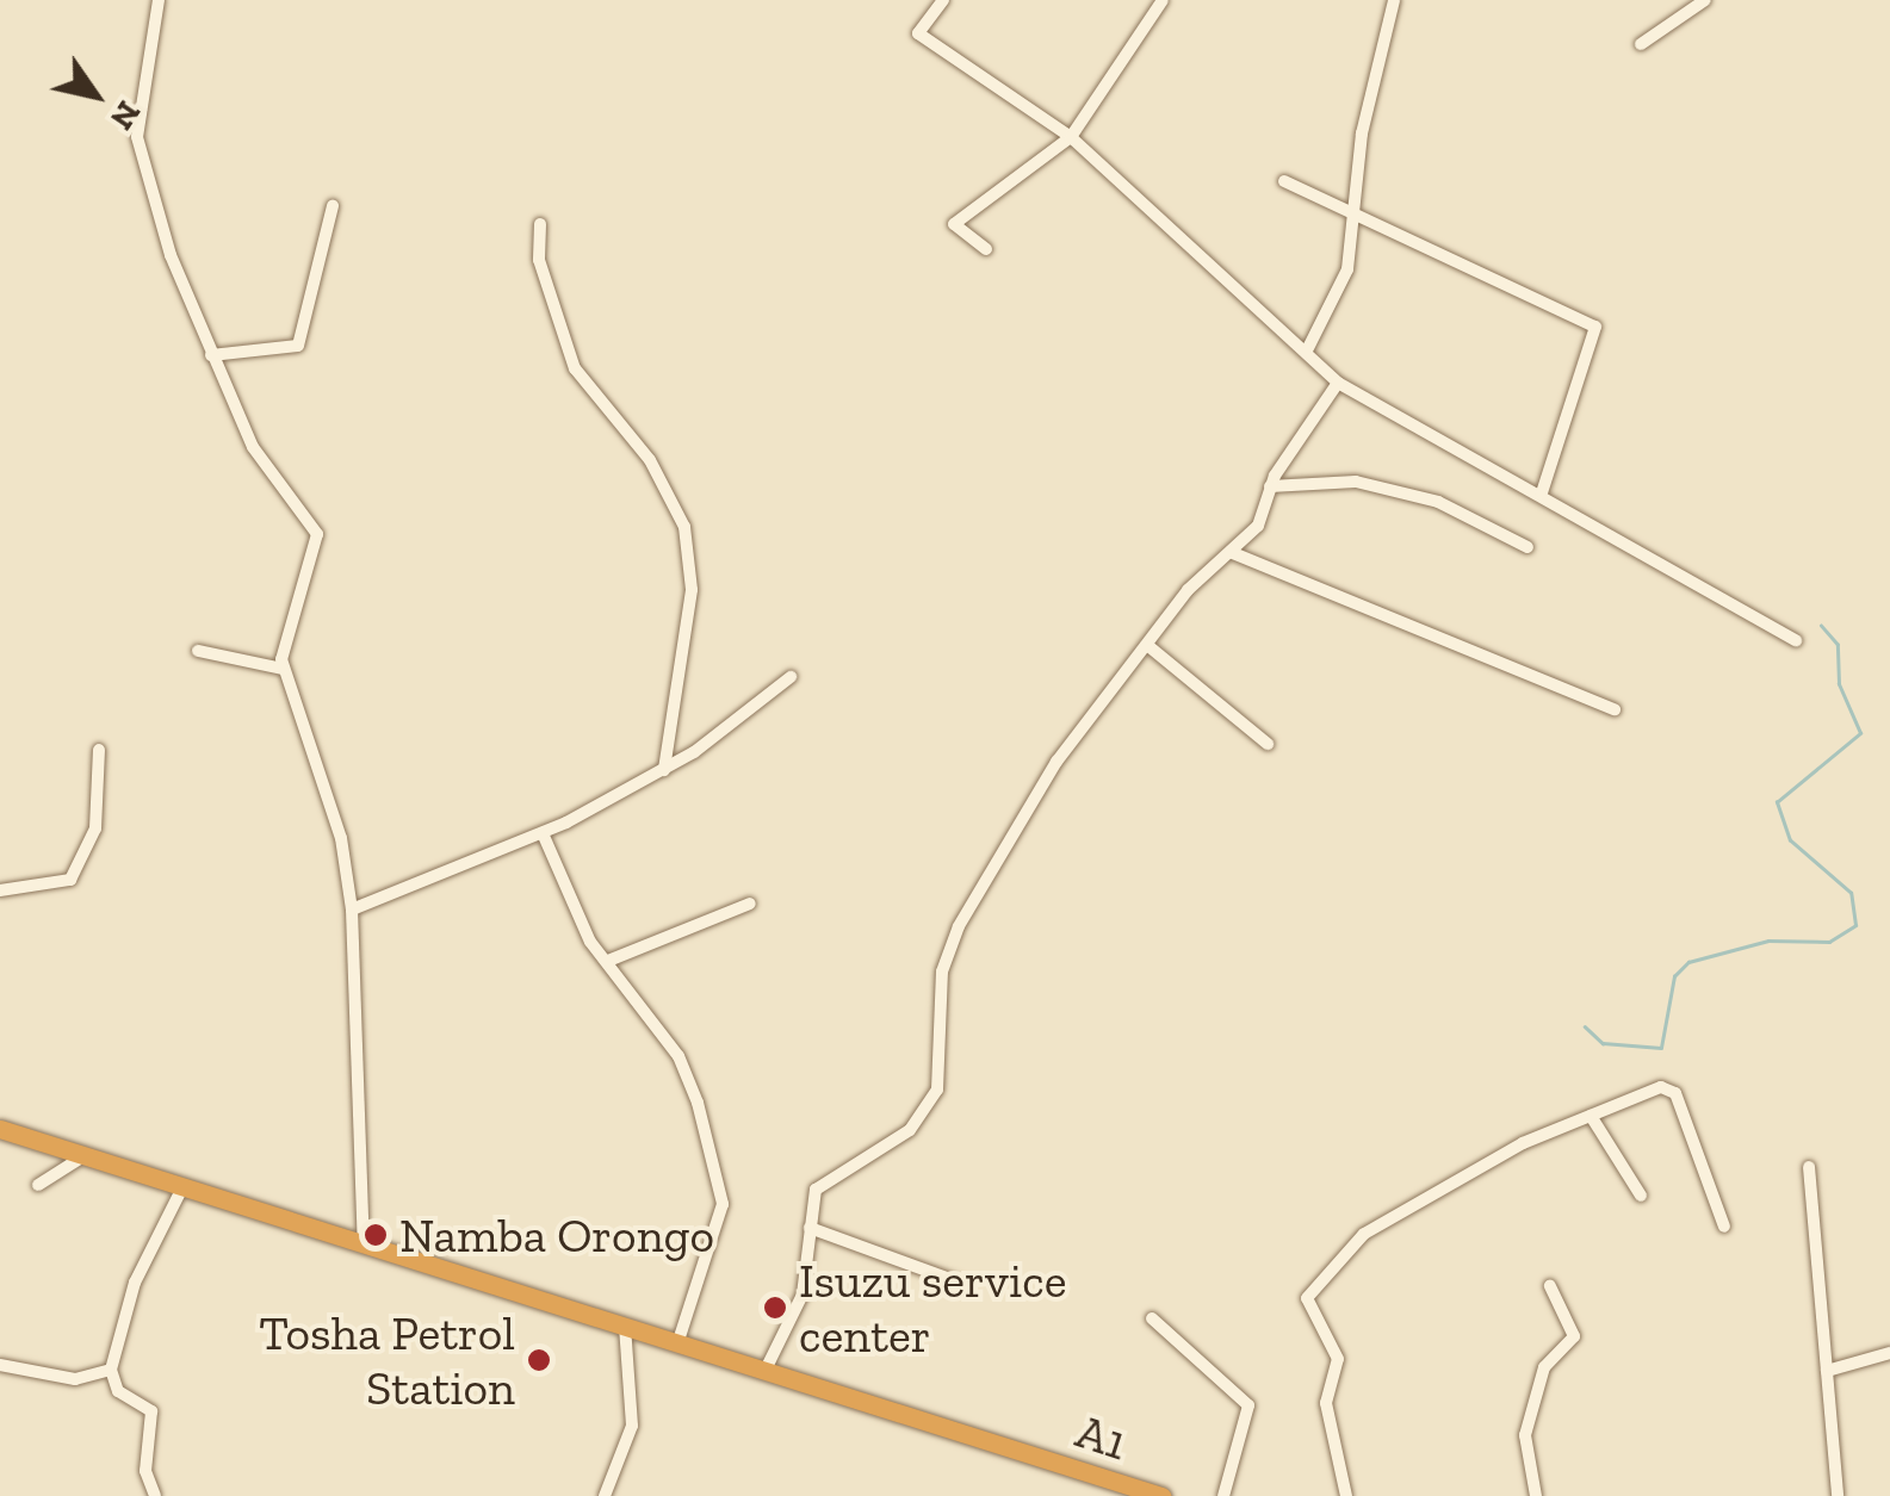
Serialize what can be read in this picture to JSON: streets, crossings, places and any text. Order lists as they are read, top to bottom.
{
  "streets": {
    "highway": ["A1"]
  },
  "places": ["Namba Orongo", "Isuzu service center", "Tosha Petrol Station"],
  "north": "bottom right"
}
